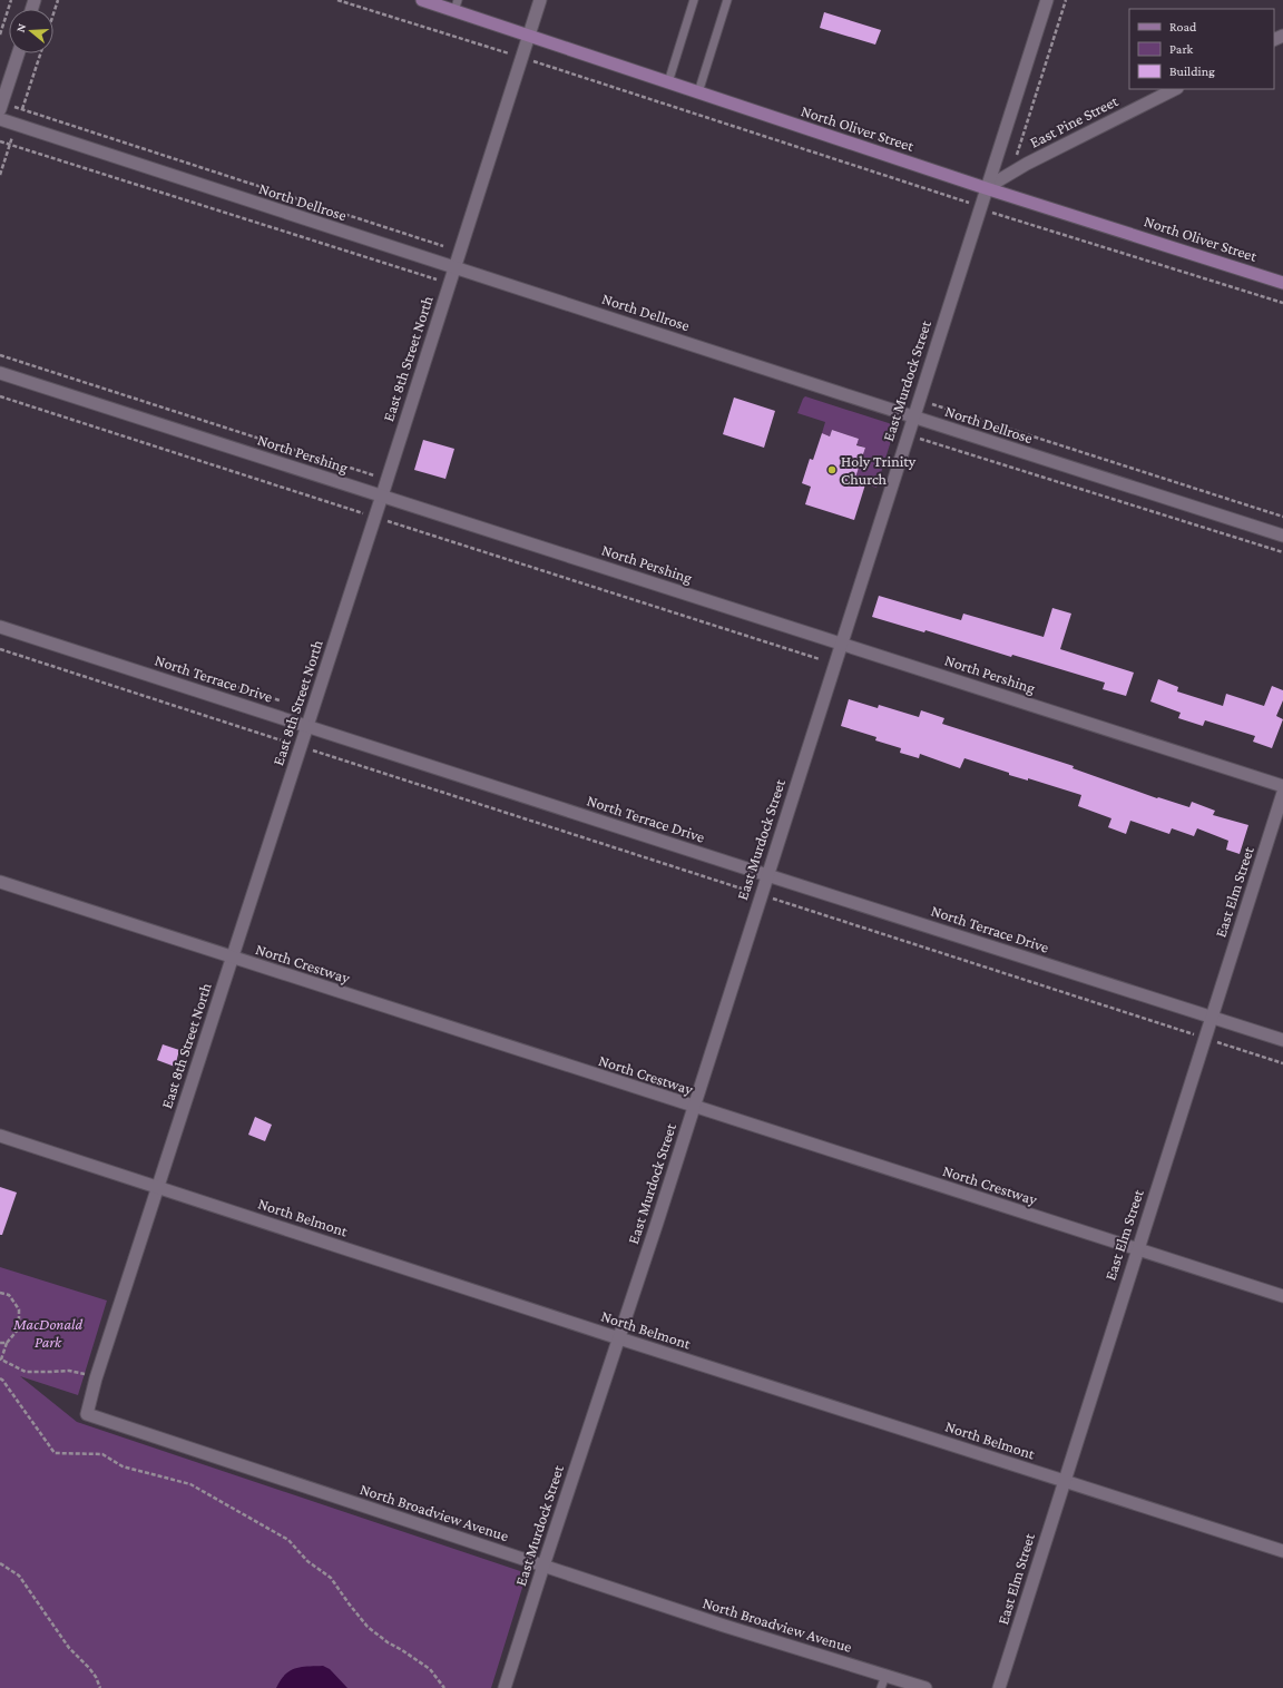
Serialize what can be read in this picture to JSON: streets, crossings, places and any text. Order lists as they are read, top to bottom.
{
  "streets": {
    "main road": ["North Oliver Street"],
    "street": [
      "East Pine Street",
      "North Dellrose",
      "East 8th Street North",
      "East Murdock Street",
      "North Pershing",
      "North Terrace Drive",
      "East Elm Street",
      "North Crestway",
      "North Belmont",
      "North Broadview Avenue"
    ]
  },
  "crossings": [
    ["East Pine Street", "North Oliver Street"],
    ["East Pine Street", "East Murdock Street"],
    ["North Oliver Street", "East 8th Street North"],
    ["North Oliver Street", "East Murdock Street"],
    ["North Dellrose", "East 8th Street North"],
    ["North Dellrose", "East Murdock Street"],
    ["East 8th Street North", "North Pershing"],
    ["East 8th Street North", "North Terrace Drive"],
    ["East 8th Street North", "North Crestway"],
    ["East 8th Street North", "North Belmont"],
    ["East 8th Street North", "North Broadview Avenue"],
    ["East Murdock Street", "North Pershing"],
    ["East Murdock Street", "North Terrace Drive"],
    ["East Murdock Street", "North Crestway"],
    ["East Murdock Street", "North Belmont"],
    ["East Murdock Street", "North Broadview Avenue"],
    ["North Terrace Drive", "East Elm Street"],
    ["East Elm Street", "North Crestway"],
    ["East Elm Street", "North Belmont"]
  ],
  "parks": ["MacDonald Park"],
  "places": ["Holy Trinity Church"],
  "legend": ["Road", "Park", "Building"],
  "north": "left"
}
